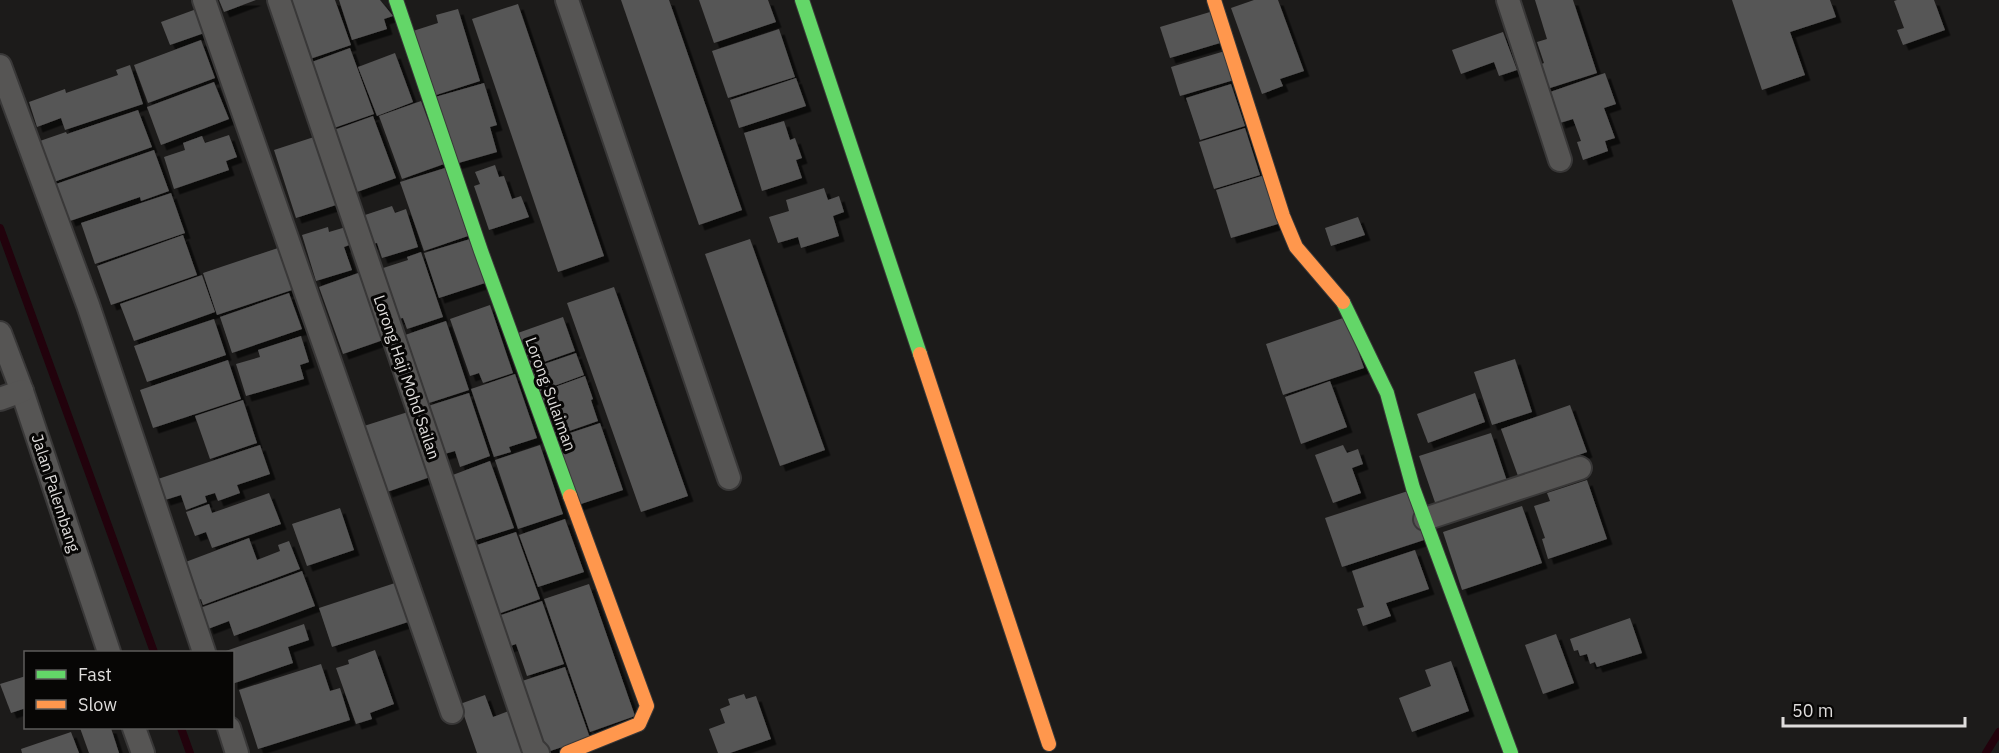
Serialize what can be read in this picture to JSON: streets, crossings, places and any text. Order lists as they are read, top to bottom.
{
  "streets": {
    "street": ["Lorong Haji Mohd Sailan", "Lorong Sulaiman", "Jalan Palembang"]
  },
  "legend": ["Fast", "Slow"],
  "scale_bar": "50 m"
}
